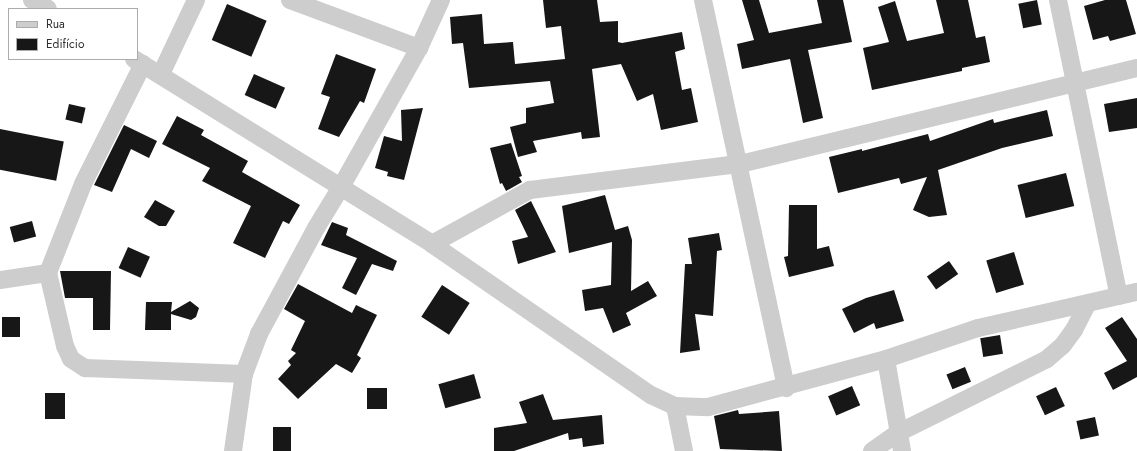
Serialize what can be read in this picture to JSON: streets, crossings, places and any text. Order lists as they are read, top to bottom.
{
  "legend": ["Rua", "Edifício"]
}
